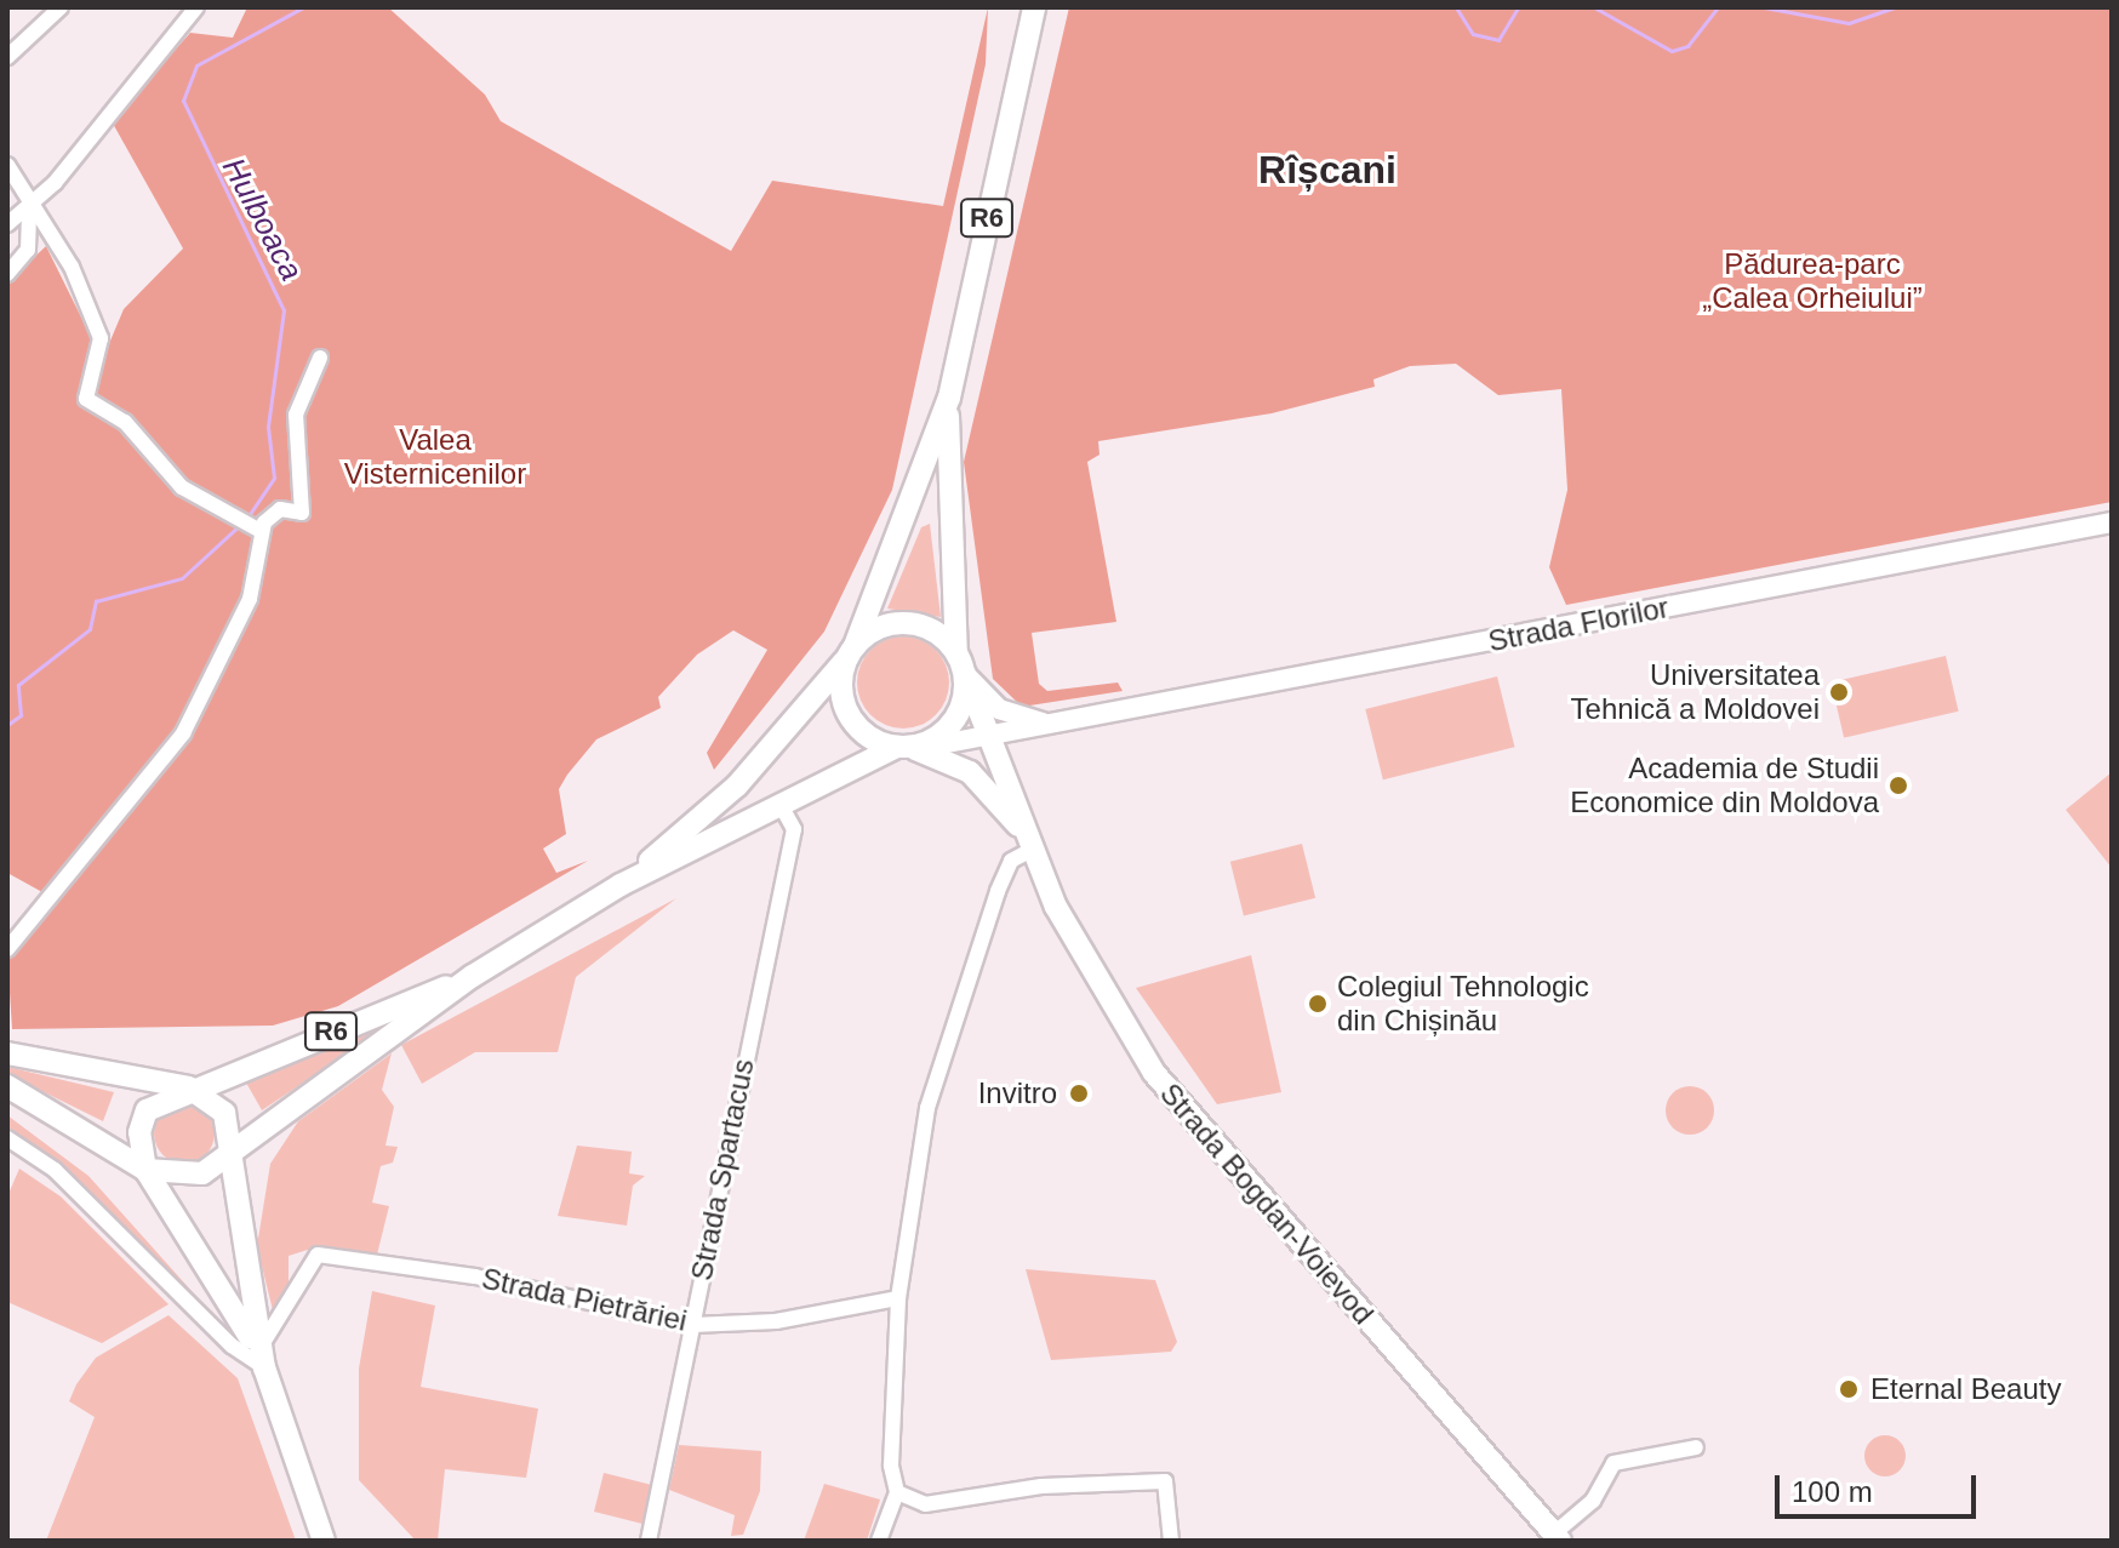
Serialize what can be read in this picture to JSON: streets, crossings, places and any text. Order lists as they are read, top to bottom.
{
  "streets": {
    "main road": ["R6", "Strada Florilor", "Strada Bogdan-Voievod"],
    "street": ["Strada Spartacus", "Strada Pietrăriei"]
  },
  "crossings": [
    ["R6", "Strada Florilor"],
    ["R6", "Strada Spartacus"],
    ["R6", "Strada Bogdan-Voievod"],
    ["Strada Florilor", "Strada Bogdan-Voievod"],
    ["Strada Spartacus", "Strada Pietrăriei"]
  ],
  "districts": ["Rîșcani"],
  "water": ["Hulboaca"],
  "parks": ["Pădurea-parc „Calea Orheiului”", "Valea Visternicenilor"],
  "places": [
    "Universitatea Tehnică a Moldovei",
    "Academia de Studii Economice din Moldova",
    "Colegiul Tehnologic din Chișinău",
    "Invitro",
    "Eternal Beauty"
  ],
  "scale_bar": "100 m"
}
